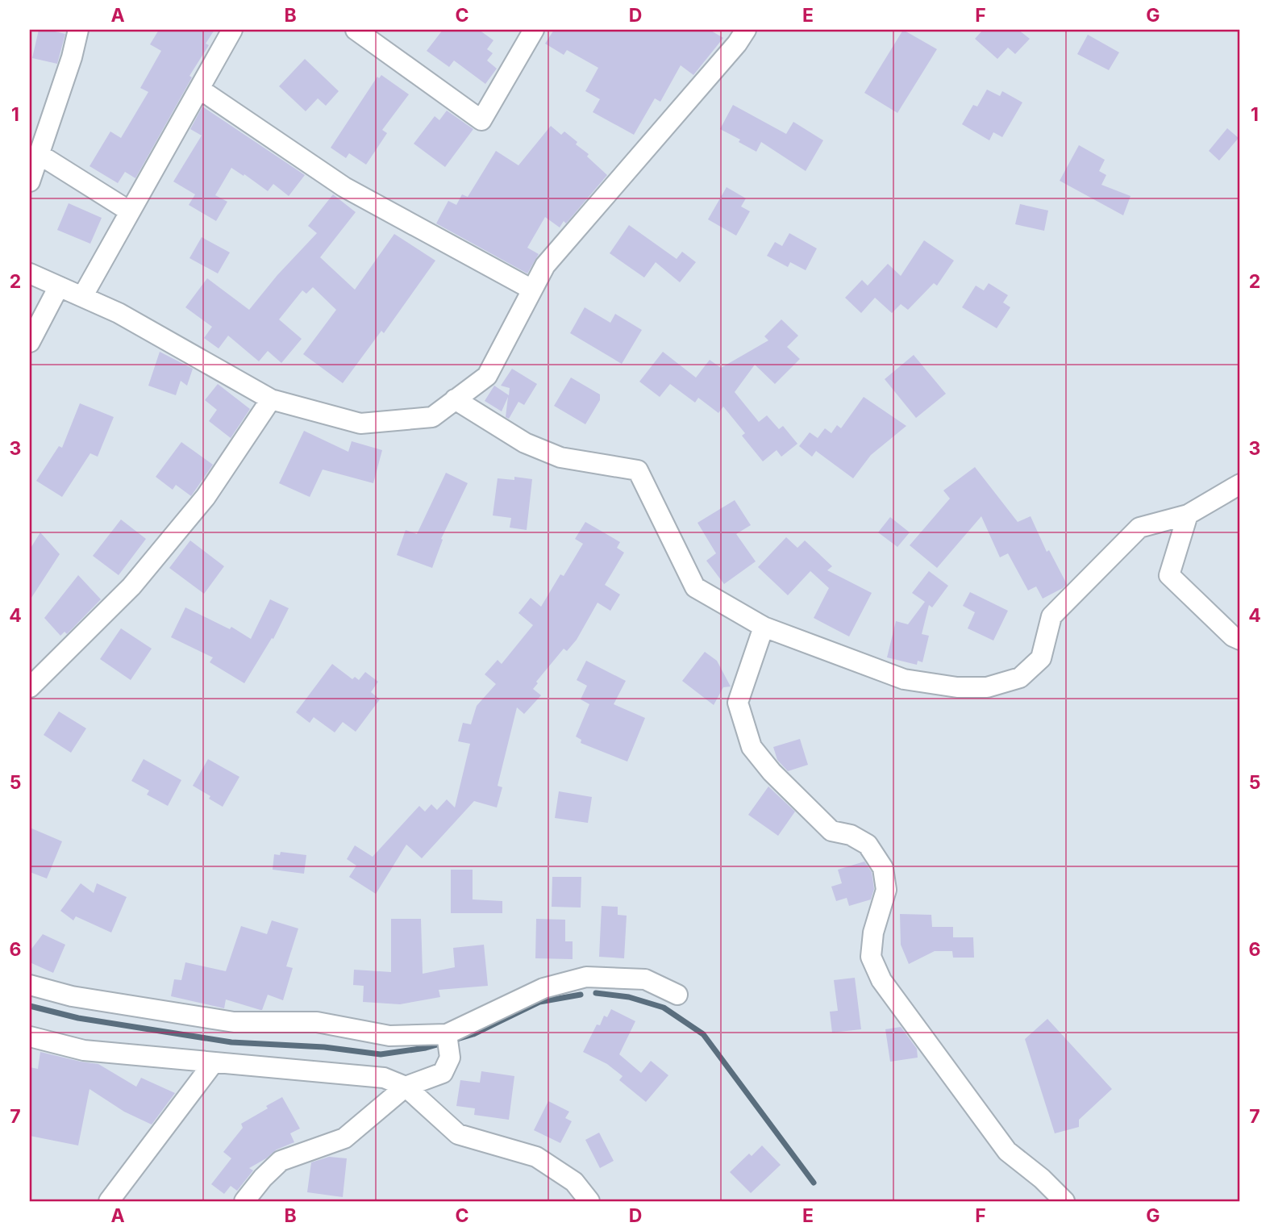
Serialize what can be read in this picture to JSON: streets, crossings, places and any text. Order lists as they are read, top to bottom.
{
  "grid": {
    "columns": [
      "A",
      "B",
      "C",
      "D",
      "E",
      "F",
      "G"
    ],
    "rows": [
      "1",
      "2",
      "3",
      "4",
      "5",
      "6",
      "7"
    ]
  }
}
